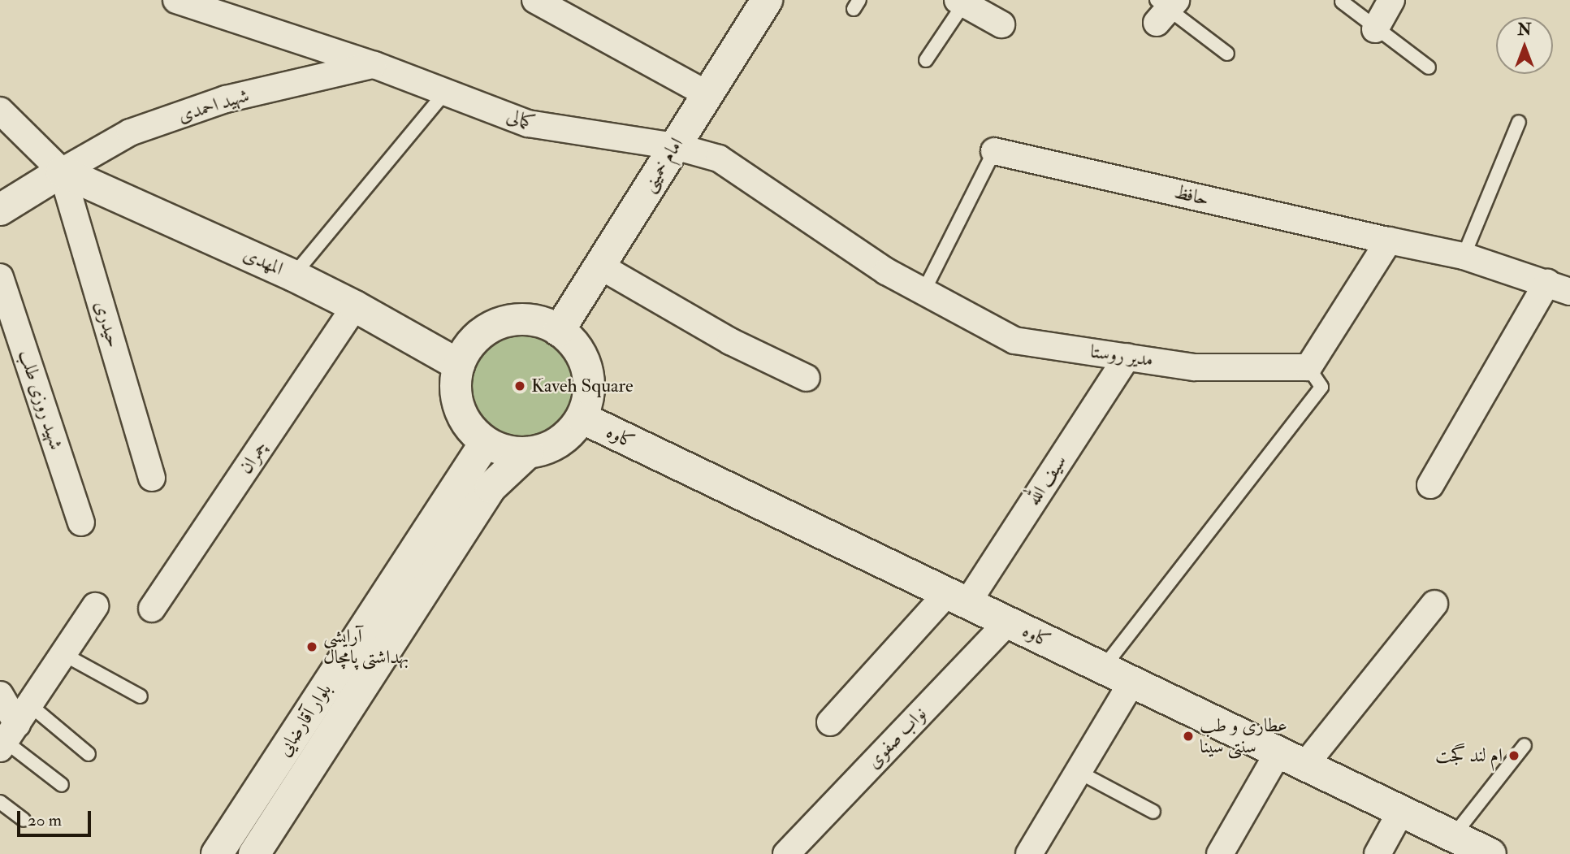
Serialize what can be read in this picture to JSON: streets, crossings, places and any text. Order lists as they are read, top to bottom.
{
  "streets": {
    "street": [
      "شهید احمدی",
      "کمالی",
      "امام خمینی",
      "حافظ",
      "المهدی",
      "حیدری",
      "مدیر روستا",
      "شهید روزی طلب",
      "کاوه",
      "چمران",
      "سیف الله",
      "بلوار آقارضایی",
      "نواب صفوی"
    ]
  },
  "crossings": [
    ["شهید احمدی", "کمالی"],
    ["شهید احمدی", "المهدی"],
    ["شهید احمدی", "حیدری"],
    ["کمالی", "امام خمینی"],
    ["کمالی", "مدیر روستا"],
    ["امام خمینی", "المهدی"],
    ["امام خمینی", "مدیر روستا"],
    ["امام خمینی", "کاوه"],
    ["امام خمینی", "بلوار آقارضایی"],
    ["المهدی", "حیدری"],
    ["المهدی", "کاوه"],
    ["المهدی", "چمران"],
    ["المهدی", "بلوار آقارضایی"],
    ["مدیر روستا", "سیف الله"],
    ["کاوه", "سیف الله"],
    ["کاوه", "بلوار آقارضایی"],
    ["کاوه", "نواب صفوی"]
  ],
  "places": [
    "Kaveh Square",
    "آرایشی بهداشتی پامچال",
    "عطاری و طب سنتی سینا",
    "ام لند گجت"
  ],
  "scale_bar": "20 m",
  "north": "top"
}
